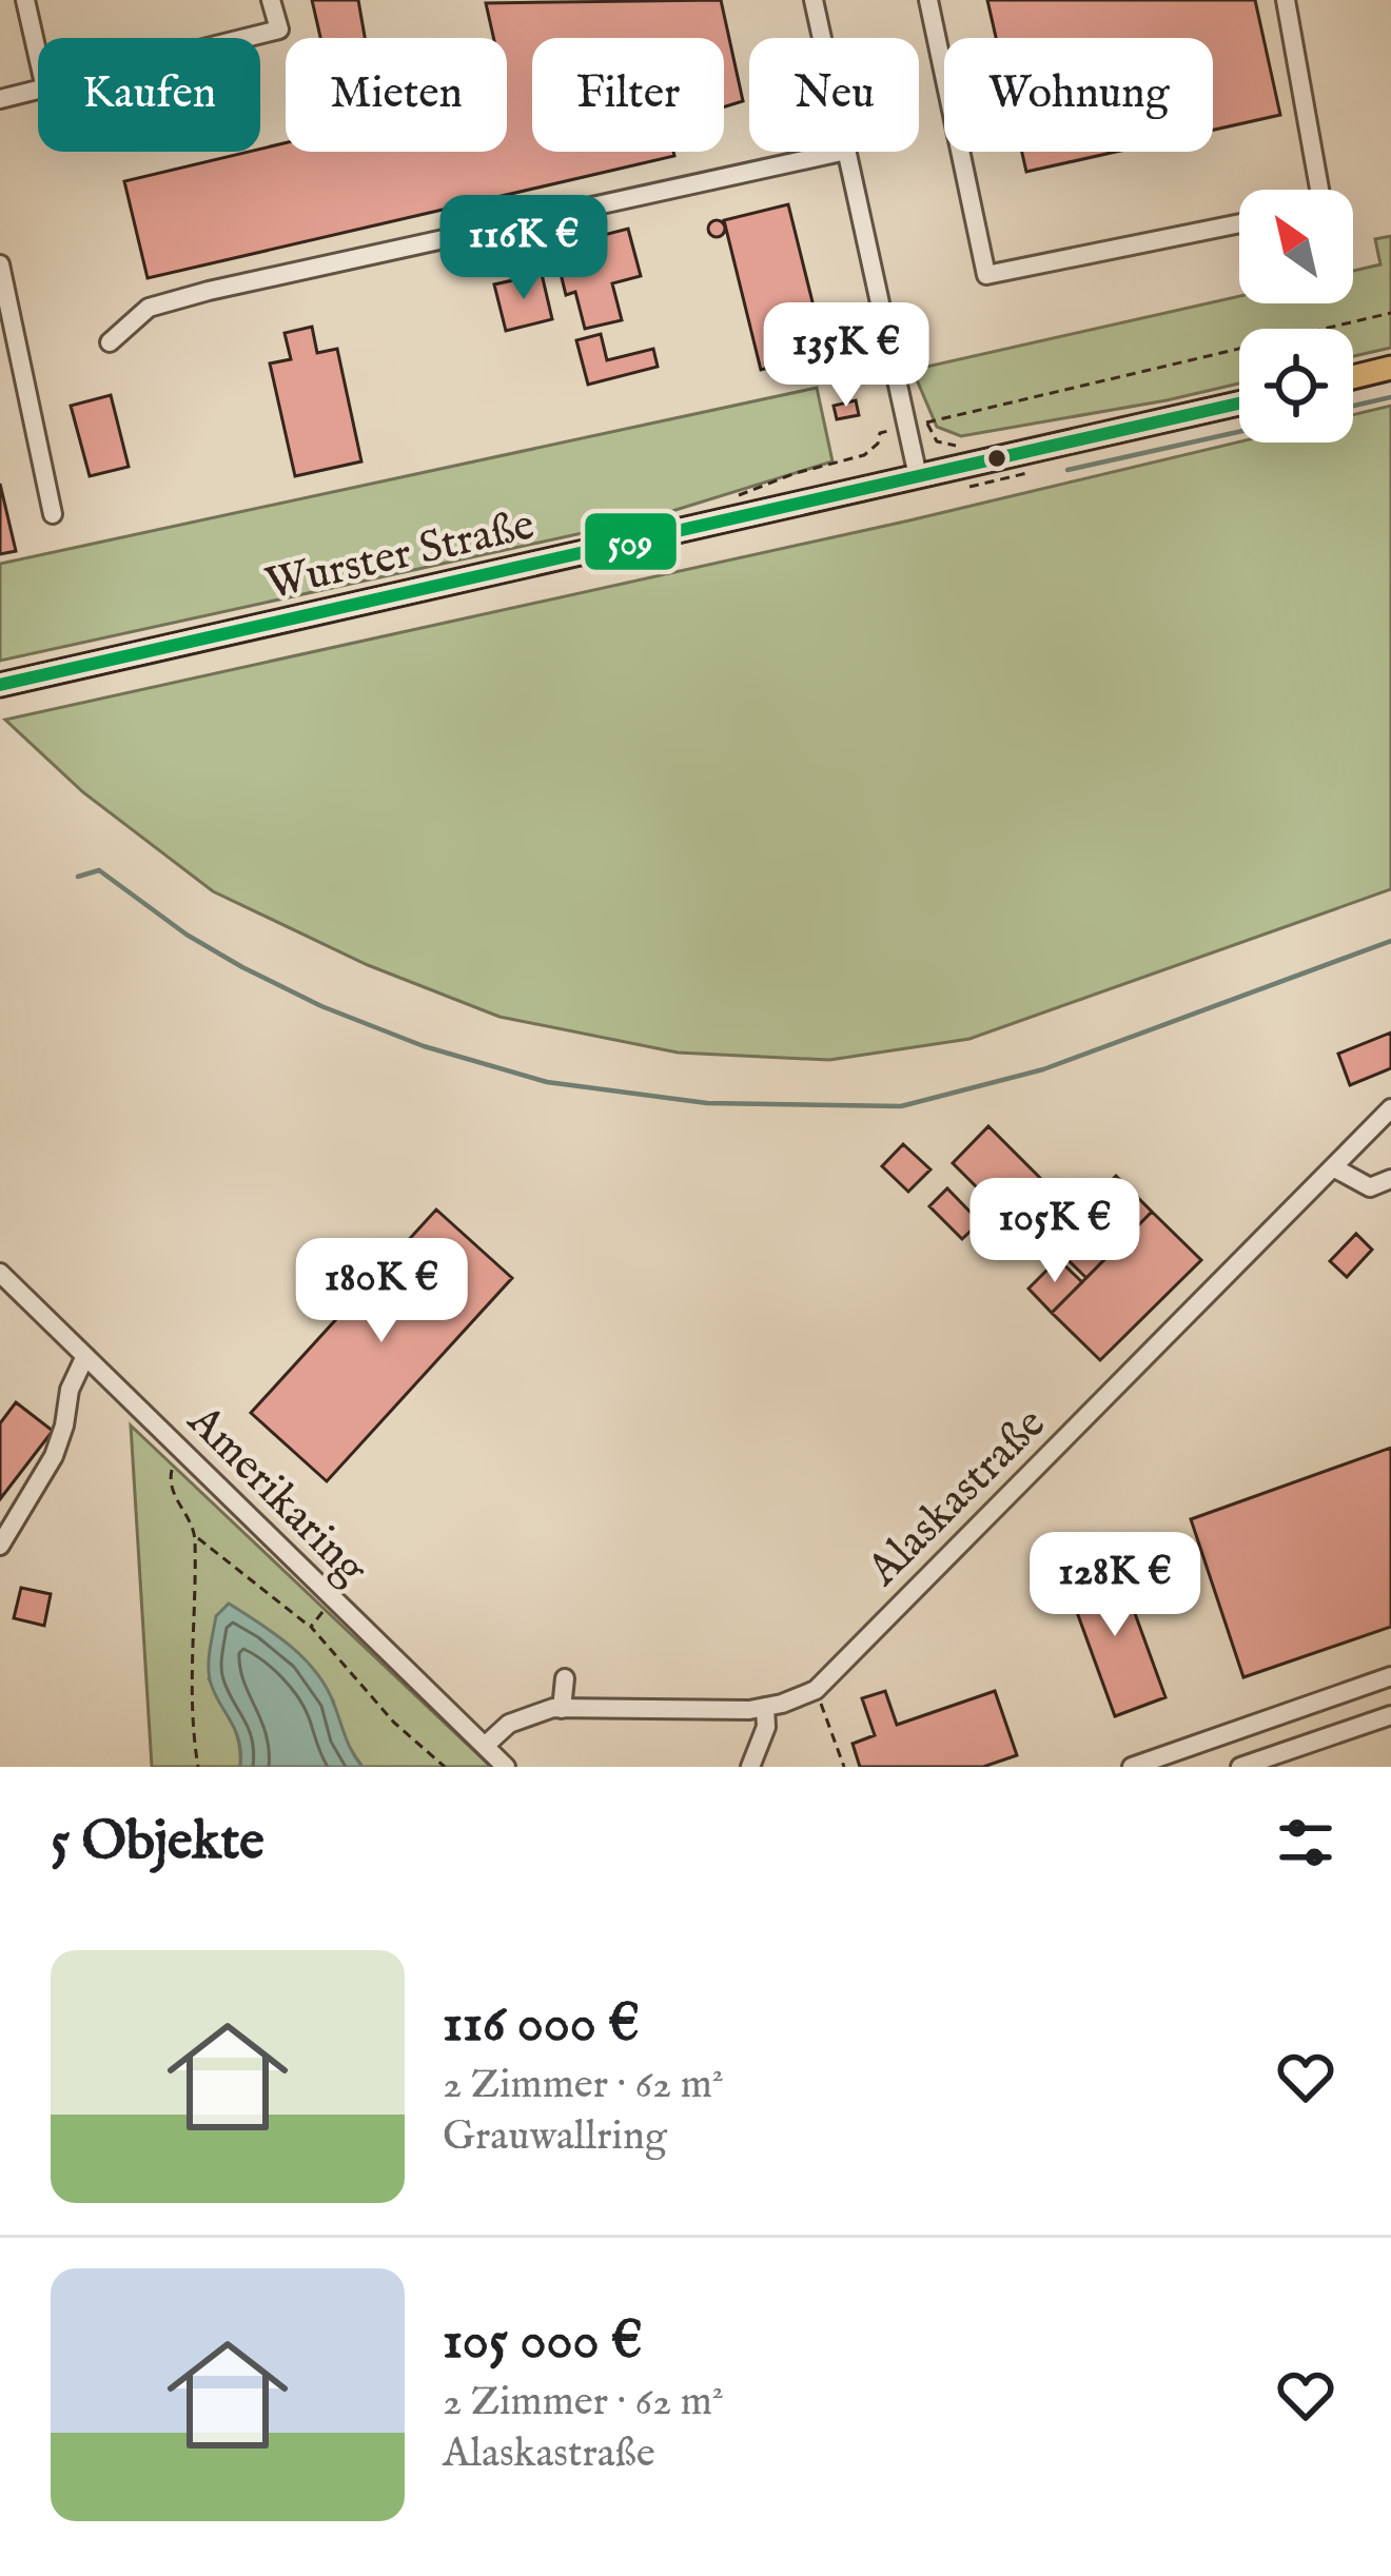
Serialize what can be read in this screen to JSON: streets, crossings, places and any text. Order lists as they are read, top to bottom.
{
  "streets": {
    "main road": ["Wurster Straße"],
    "street": ["Amerikaring", "Alaskastraße"]
  },
  "crossings": [
    ["Amerikaring", "Alaskastraße"]
  ],
  "lines": ["transit line 509"],
  "north": "top left",
  "page": {
    "chip": [
      "Kaufen",
      "Mieten",
      "Filter",
      "Neu",
      "Wohnung"
    ],
    "price": [
      "116K €",
      "135K €",
      "105K €",
      "180K €",
      "128K €"
    ],
    "heading": "5 Objekte",
    "list": [
      {
        "name": "116 000 €",
        "note": "2 Zimmer · 62 m² · Grauwallring"
      },
      {
        "name": "105 000 €",
        "note": "2 Zimmer · 62 m² · Alaskastraße"
      }
    ]
  }
}
